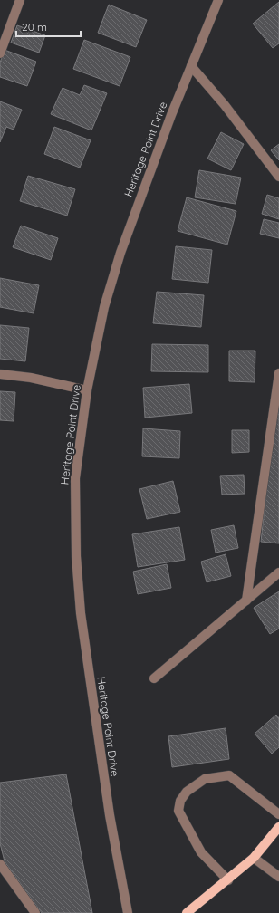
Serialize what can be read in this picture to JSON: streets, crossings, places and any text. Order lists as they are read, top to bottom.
{
  "streets": {
    "street": ["Heritage Point Drive"]
  },
  "scale_bar": "20 m"
}
